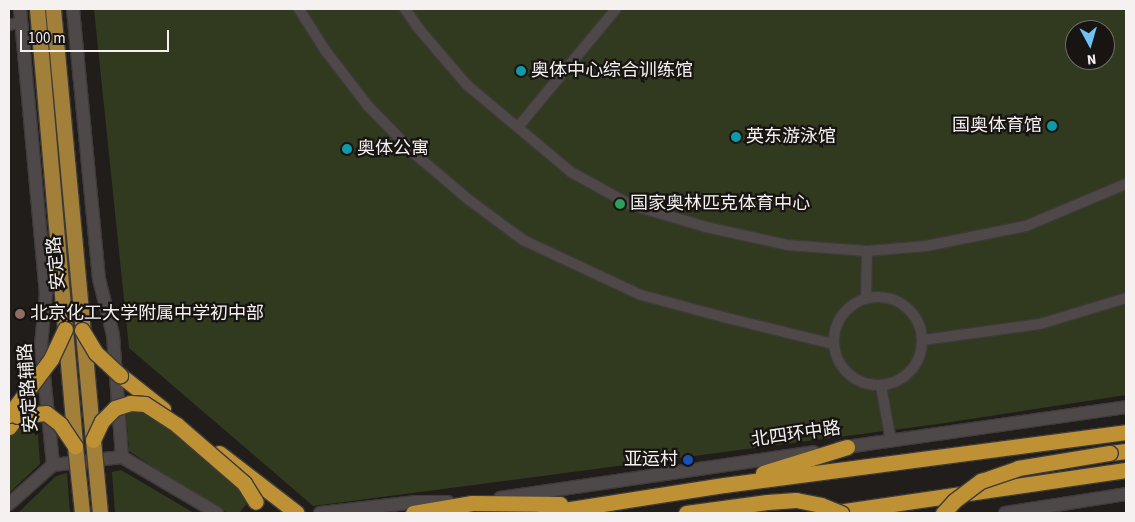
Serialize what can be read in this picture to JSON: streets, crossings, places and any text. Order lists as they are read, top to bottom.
{
  "streets": {
    "main road": ["安定路"],
    "street": ["安定路辅路", "北四环中路"]
  },
  "places": [
    "奥体中心综合训练馆",
    "国奥体育馆",
    "英东游泳馆",
    "奥体公寓",
    "国家奥林匹克体育中心",
    "北京化工大学附属中学初中部",
    "亚运村"
  ],
  "scale_bar": "100 m",
  "north": "bottom"
}
